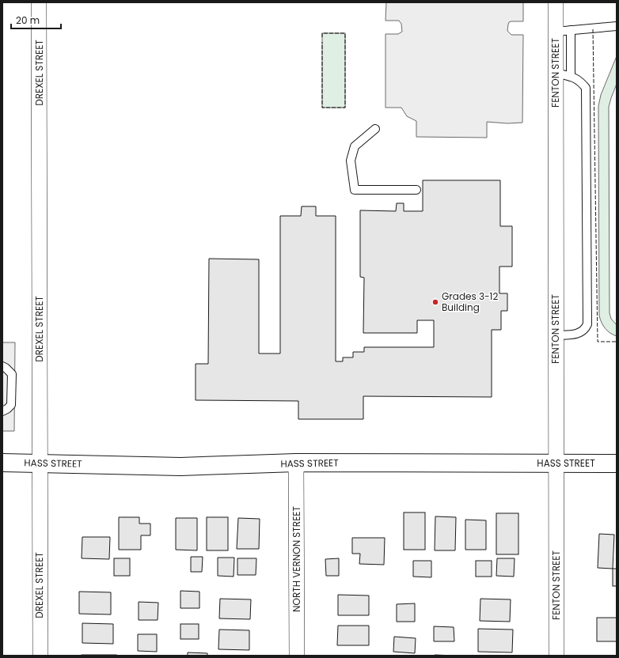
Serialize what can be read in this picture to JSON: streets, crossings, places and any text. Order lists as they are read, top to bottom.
{
  "streets": {
    "street": [
      "DREXEL STREET",
      "FENTON STREET",
      "HASS STREET",
      "NORTH VERNON STREET"
    ]
  },
  "crossings": [
    ["DREXEL STREET", "HASS STREET"],
    ["FENTON STREET", "HASS STREET"],
    ["HASS STREET", "NORTH VERNON STREET"]
  ],
  "places": ["Grades 3-12 Building"],
  "scale_bar": "20 m"
}
